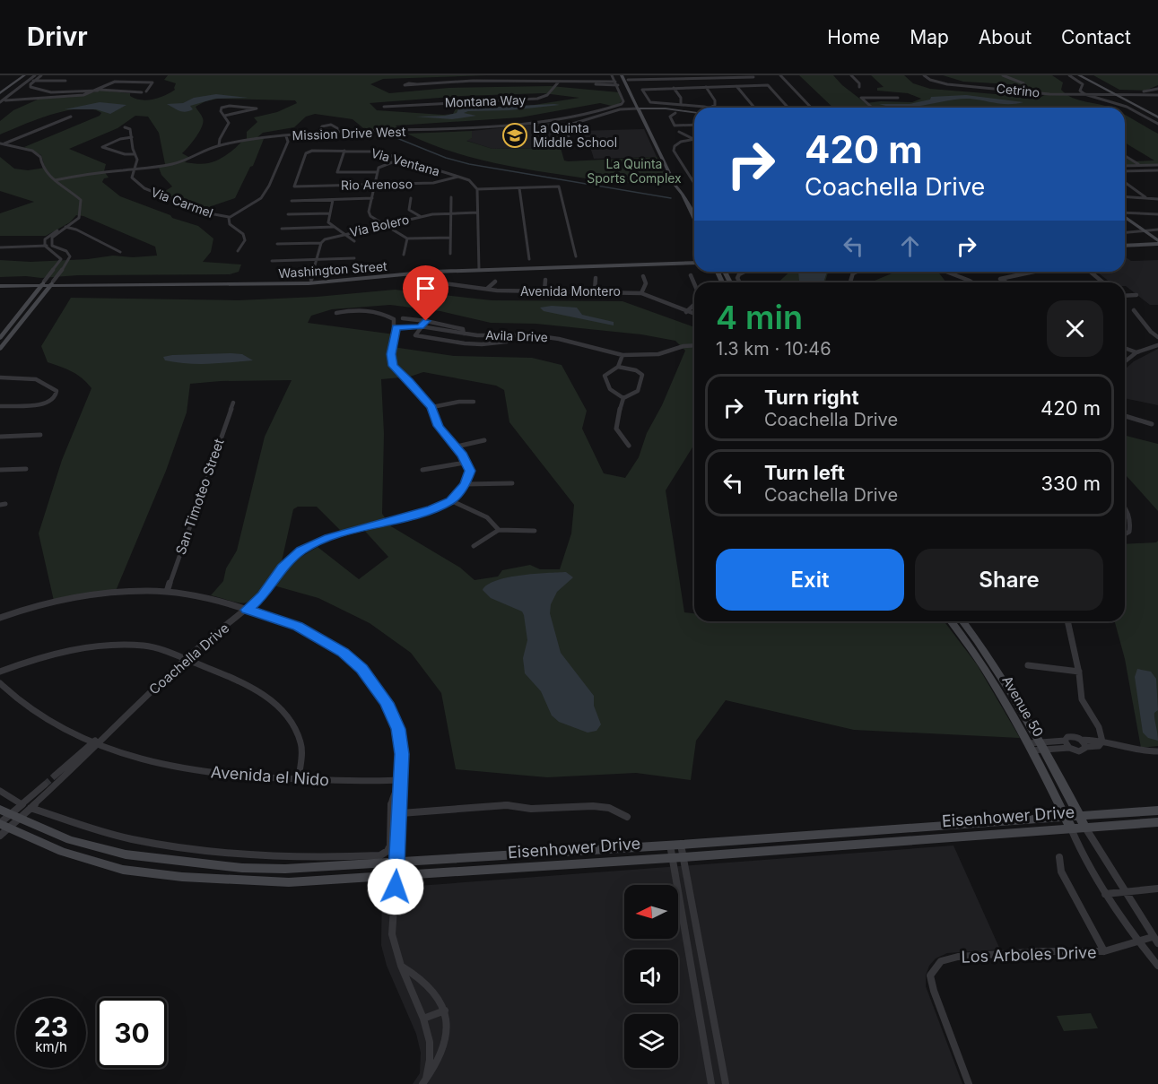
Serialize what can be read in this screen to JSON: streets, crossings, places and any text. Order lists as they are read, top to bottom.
{
  "streets": {
    "main road": ["Washington Street", "Avenue 50", "Eisenhower Drive"],
    "street": [
      "Cetrino",
      "Montana Way",
      "Mission Drive West",
      "Via Ventana",
      "Rio Arenoso",
      "Via Carmel",
      "Via Bolero",
      "Avenida Montero",
      "Avila Drive",
      "San Timoteo Street",
      "Coachella Drive",
      "Avenida el Nido",
      "Los Arboles Drive"
    ]
  },
  "crossings": [
    ["Mission Drive West", "Via Carmel"],
    ["Via Ventana", "Rio Arenoso"],
    ["Coachella Drive", "Avenida el Nido"],
    ["Coachella Drive", "Eisenhower Drive"],
    ["Avenue 50", "Eisenhower Drive"]
  ],
  "parks": ["La Quinta Sports Complex"],
  "places": {
    "school or university": ["La Quinta Middle School"]
  },
  "north": "left",
  "page": {
    "header": "Drivr",
    "nav": [
      "Home",
      "Map",
      "About",
      "Contact"
    ],
    "turn": ["420 m", "Coachella Drive"],
    "heading": ["4 min", "1.3 km · 10:46"],
    "list": [
      {
        "name": "Turn right",
        "note": "Coachella Drive",
        "value": "420 m"
      },
      {
        "name": "Turn left",
        "note": "Coachella Drive",
        "value": "330 m"
      }
    ],
    "buttons": ["Exit", "Share"],
    "speed": "23 km/h",
    "limit": "30"
  }
}
